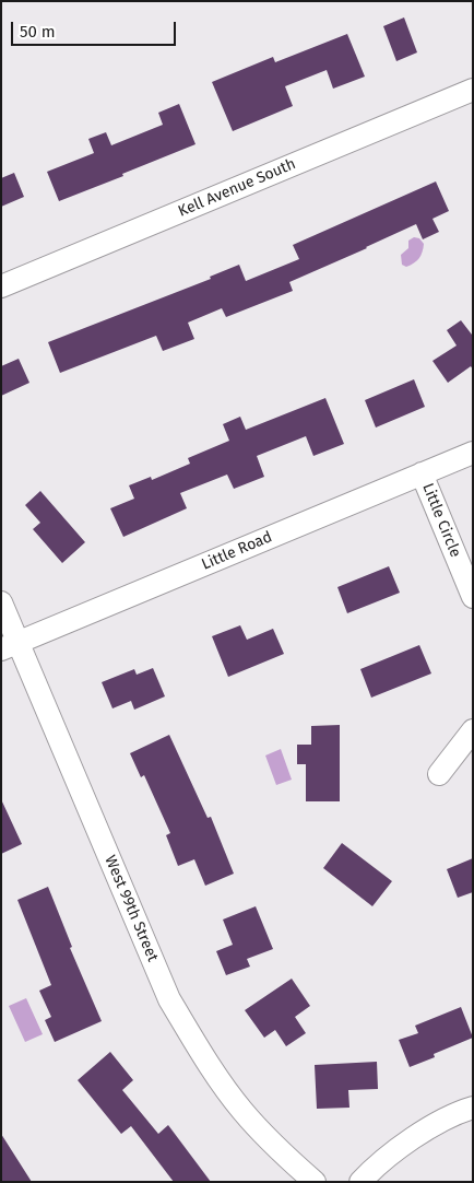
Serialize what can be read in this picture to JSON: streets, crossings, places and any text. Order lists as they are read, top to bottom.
{
  "streets": {
    "street": [
      "Kell Avenue South",
      "Little Circle",
      "Little Road",
      "West 99th Street"
    ]
  },
  "crossings": [
    ["Little Circle", "Little Road"],
    ["Little Road", "West 99th Street"]
  ],
  "scale_bar": "50 m"
}
